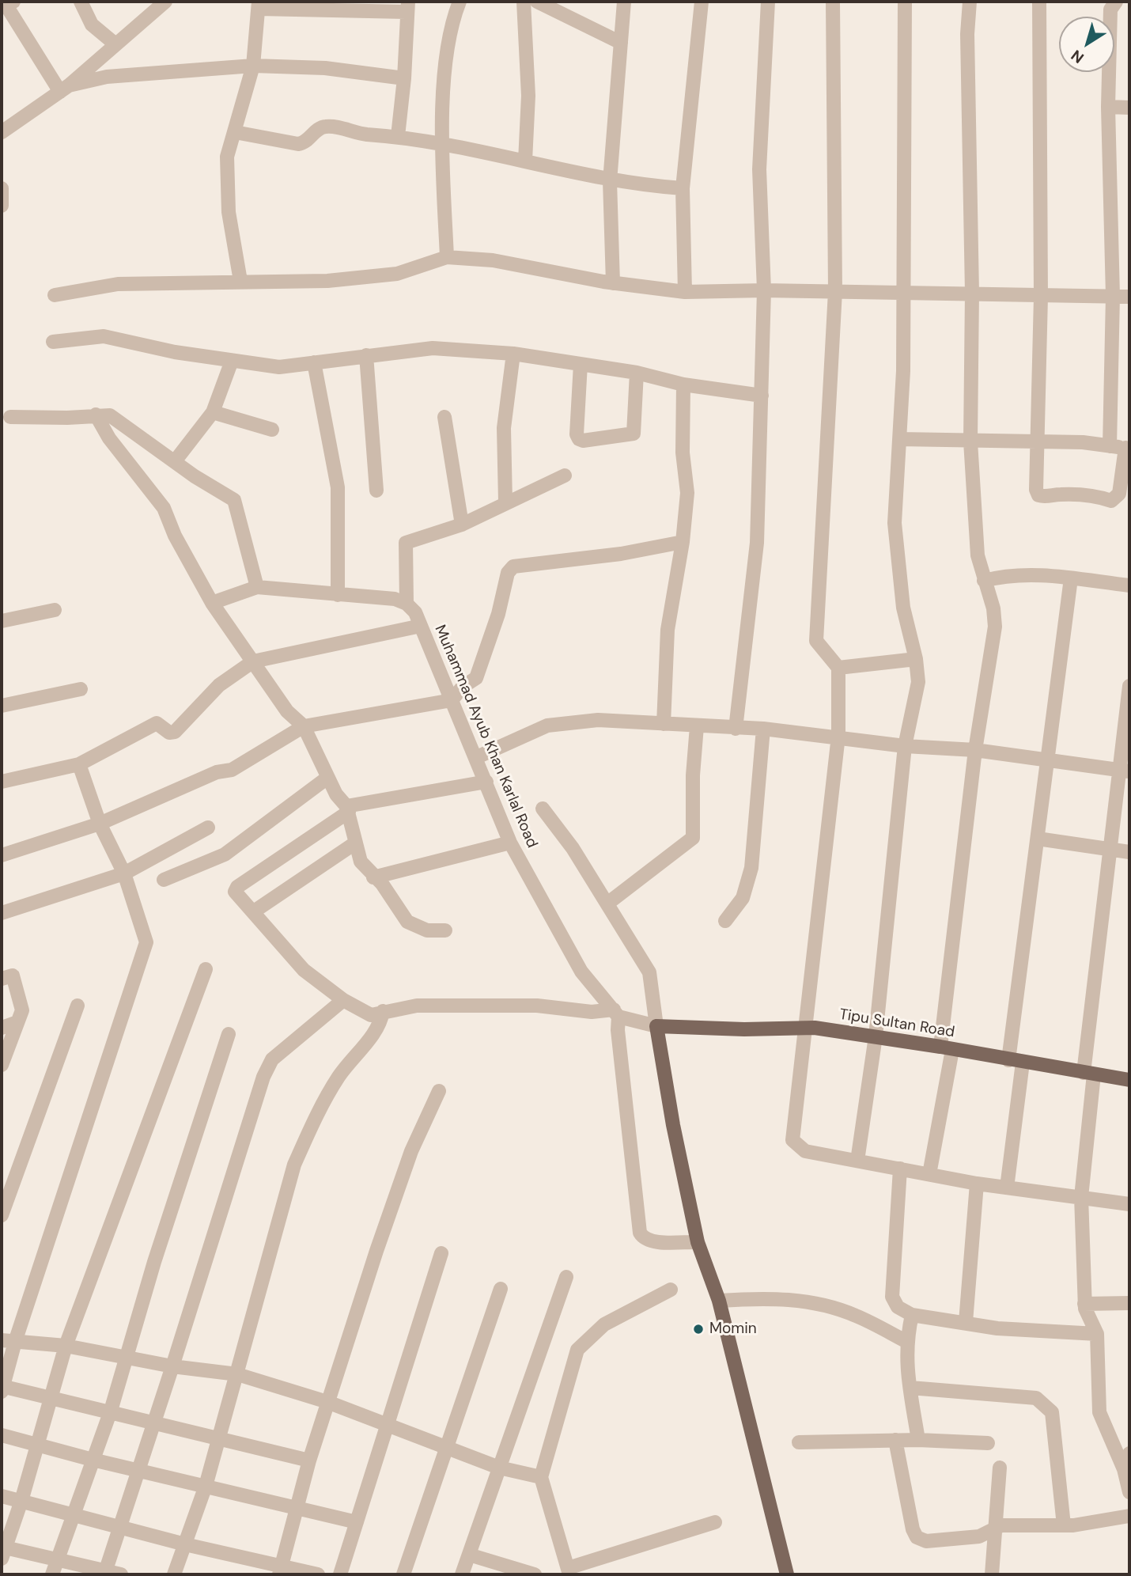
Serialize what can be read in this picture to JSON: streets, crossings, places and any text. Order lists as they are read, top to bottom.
{
  "streets": {
    "main road": ["Tipu Sultan Road"],
    "street": ["Muhammad Ayub Khan Karlal Road"]
  },
  "places": ["Momin"],
  "north": "bottom left"
}
